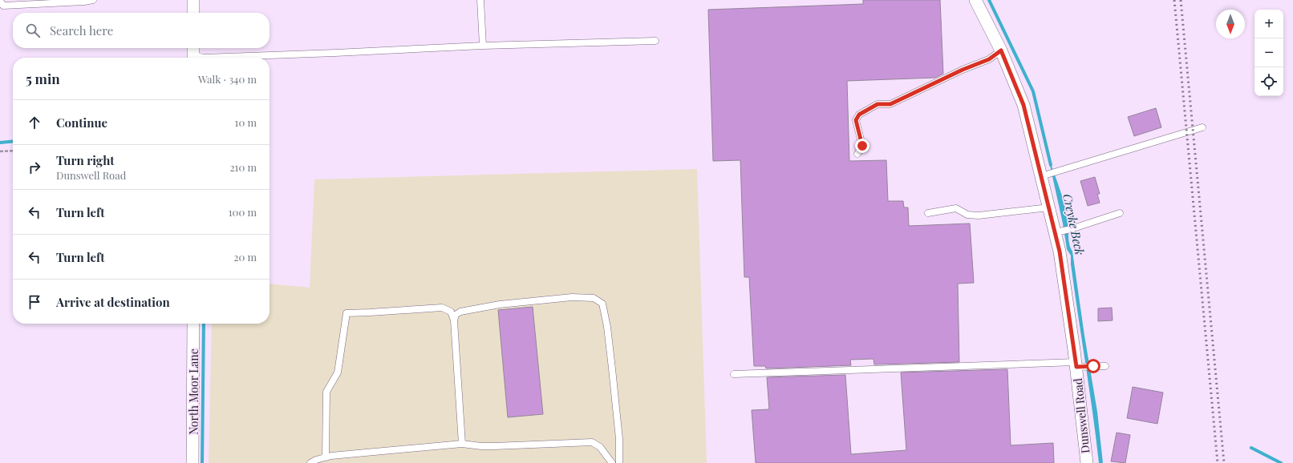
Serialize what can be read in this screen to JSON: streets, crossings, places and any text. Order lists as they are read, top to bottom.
{
  "streets": {
    "street": ["North Moor Lane", "Dunswell Road"]
  },
  "water": ["Creyke Beck"],
  "north": "bottom",
  "page": {
    "map_buttons": ["+", "−"],
    "search": "Search here",
    "heading": ["5 min", "Walk · 340 m"],
    "list": [
      ["Continue", "10 m"],
      ["Turn right", "Dunswell Road", "210 m"],
      ["Turn left", "100 m"],
      ["Turn left", "20 m"],
      "Arrive at destination"
    ]
  }
}
